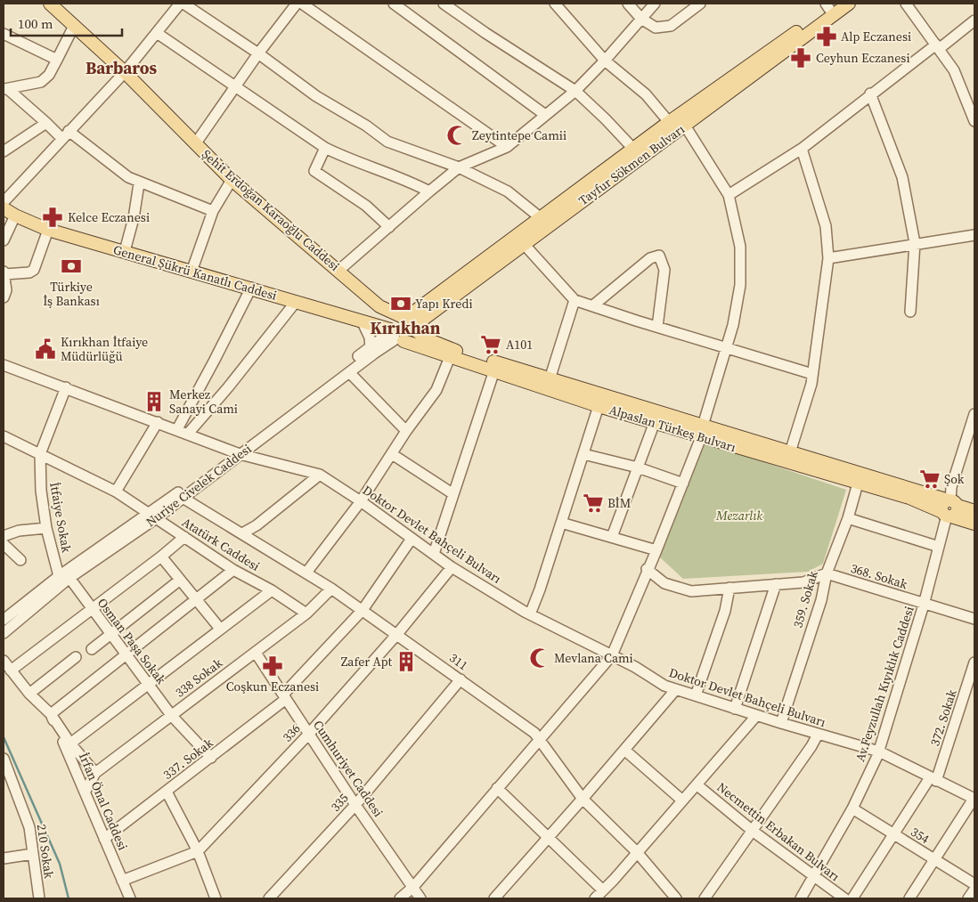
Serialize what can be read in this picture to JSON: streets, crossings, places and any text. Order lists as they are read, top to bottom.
{
  "streets": {
    "main road": [
      "Tayfur Sökmen Bulvarı",
      "Şehit Erdoğan Karaoğlu Caddesi",
      "General Şükrü Kanatlı Caddesi",
      "Alpaslan Türkeş Bulvarı",
      "Nuriye Civelek Caddesi"
    ],
    "street": [
      "İtfaiye Sokak",
      "Doktor Devlet Bahçeli Bulvarı",
      "Atatürk Caddesi",
      "368. Sokak",
      "359. Sokak",
      "Osman Paşa Sokak",
      "311",
      "338 Sokak",
      "Av.Feyzullah Kıyıklık Caddesi",
      "372. Sokak",
      "336",
      "337. Sokak",
      "Cumhuriyet Caddesi",
      "İrfan Önal Caddesi",
      "335",
      "Necmettin Erbakan Bulvarı",
      "354",
      "210 Sokak"
    ]
  },
  "crossings": [
    ["Tayfur Sökmen Bulvarı", "Şehit Erdoğan Karaoğlu Caddesi"],
    ["Tayfur Sökmen Bulvarı", "Alpaslan Türkeş Bulvarı"],
    ["Tayfur Sökmen Bulvarı", "Nuriye Civelek Caddesi"],
    ["Şehit Erdoğan Karaoğlu Caddesi", "Alpaslan Türkeş Bulvarı"],
    ["Şehit Erdoğan Karaoğlu Caddesi", "Nuriye Civelek Caddesi"],
    ["General Şükrü Kanatlı Caddesi", "Alpaslan Türkeş Bulvarı"],
    ["General Şükrü Kanatlı Caddesi", "Nuriye Civelek Caddesi"],
    ["Alpaslan Türkeş Bulvarı", "Nuriye Civelek Caddesi"],
    ["Alpaslan Türkeş Bulvarı", "359. Sokak"],
    ["Alpaslan Türkeş Bulvarı", "Av.Feyzullah Kıyıklık Caddesi"],
    ["Nuriye Civelek Caddesi", "İtfaiye Sokak"],
    ["Nuriye Civelek Caddesi", "Doktor Devlet Bahçeli Bulvarı"],
    ["Nuriye Civelek Caddesi", "Atatürk Caddesi"],
    ["Nuriye Civelek Caddesi", "Osman Paşa Sokak"],
    ["Nuriye Civelek Caddesi", "311"],
    ["İtfaiye Sokak", "Doktor Devlet Bahçeli Bulvarı"],
    ["İtfaiye Sokak", "Atatürk Caddesi"],
    ["İtfaiye Sokak", "Osman Paşa Sokak"],
    ["Doktor Devlet Bahçeli Bulvarı", "359. Sokak"],
    ["Doktor Devlet Bahçeli Bulvarı", "Av.Feyzullah Kıyıklık Caddesi"],
    ["Doktor Devlet Bahçeli Bulvarı", "372. Sokak"],
    ["Doktor Devlet Bahçeli Bulvarı", "336"],
    ["Doktor Devlet Bahçeli Bulvarı", "337. Sokak"],
    ["Atatürk Caddesi", "338 Sokak"],
    ["368. Sokak", "359. Sokak"],
    ["368. Sokak", "Av.Feyzullah Kıyıklık Caddesi"],
    ["Osman Paşa Sokak", "338 Sokak"],
    ["Osman Paşa Sokak", "337. Sokak"],
    ["311", "338 Sokak"],
    ["311", "336"],
    ["311", "337. Sokak"],
    ["311", "335"],
    ["338 Sokak", "Cumhuriyet Caddesi"],
    ["338 Sokak", "İrfan Önal Caddesi"],
    ["Av.Feyzullah Kıyıklık Caddesi", "Necmettin Erbakan Bulvarı"],
    ["Av.Feyzullah Kıyıklık Caddesi", "354"],
    ["372. Sokak", "354"],
    ["336", "Cumhuriyet Caddesi"],
    ["336", "İrfan Önal Caddesi"],
    ["337. Sokak", "Cumhuriyet Caddesi"],
    ["337. Sokak", "İrfan Önal Caddesi"],
    ["Cumhuriyet Caddesi", "335"]
  ],
  "districts": ["Barbaros", "Kırıkhan"],
  "parks": ["Mezarlık"],
  "places": {
    "pharmacy": [
      "Alp Eczanesi",
      "Ceyhun Eczanesi",
      "Kelce Eczanesi",
      "Coşkun Eczanesi"
    ],
    "mosque": ["Zeytintepe Camii", "Mevlana Cami"],
    "bank": ["Türkiye İş Bankası", "Yapı Kredi"],
    "supermarket": ["A101", "Şok", "BİM"],
    "public building": ["Kırıkhan İtfaiye Müdürlüğü"],
    "building": ["Merkez Sanayi Cami", "Zafer Apt"]
  },
  "scale_bar": "100 m"
}
